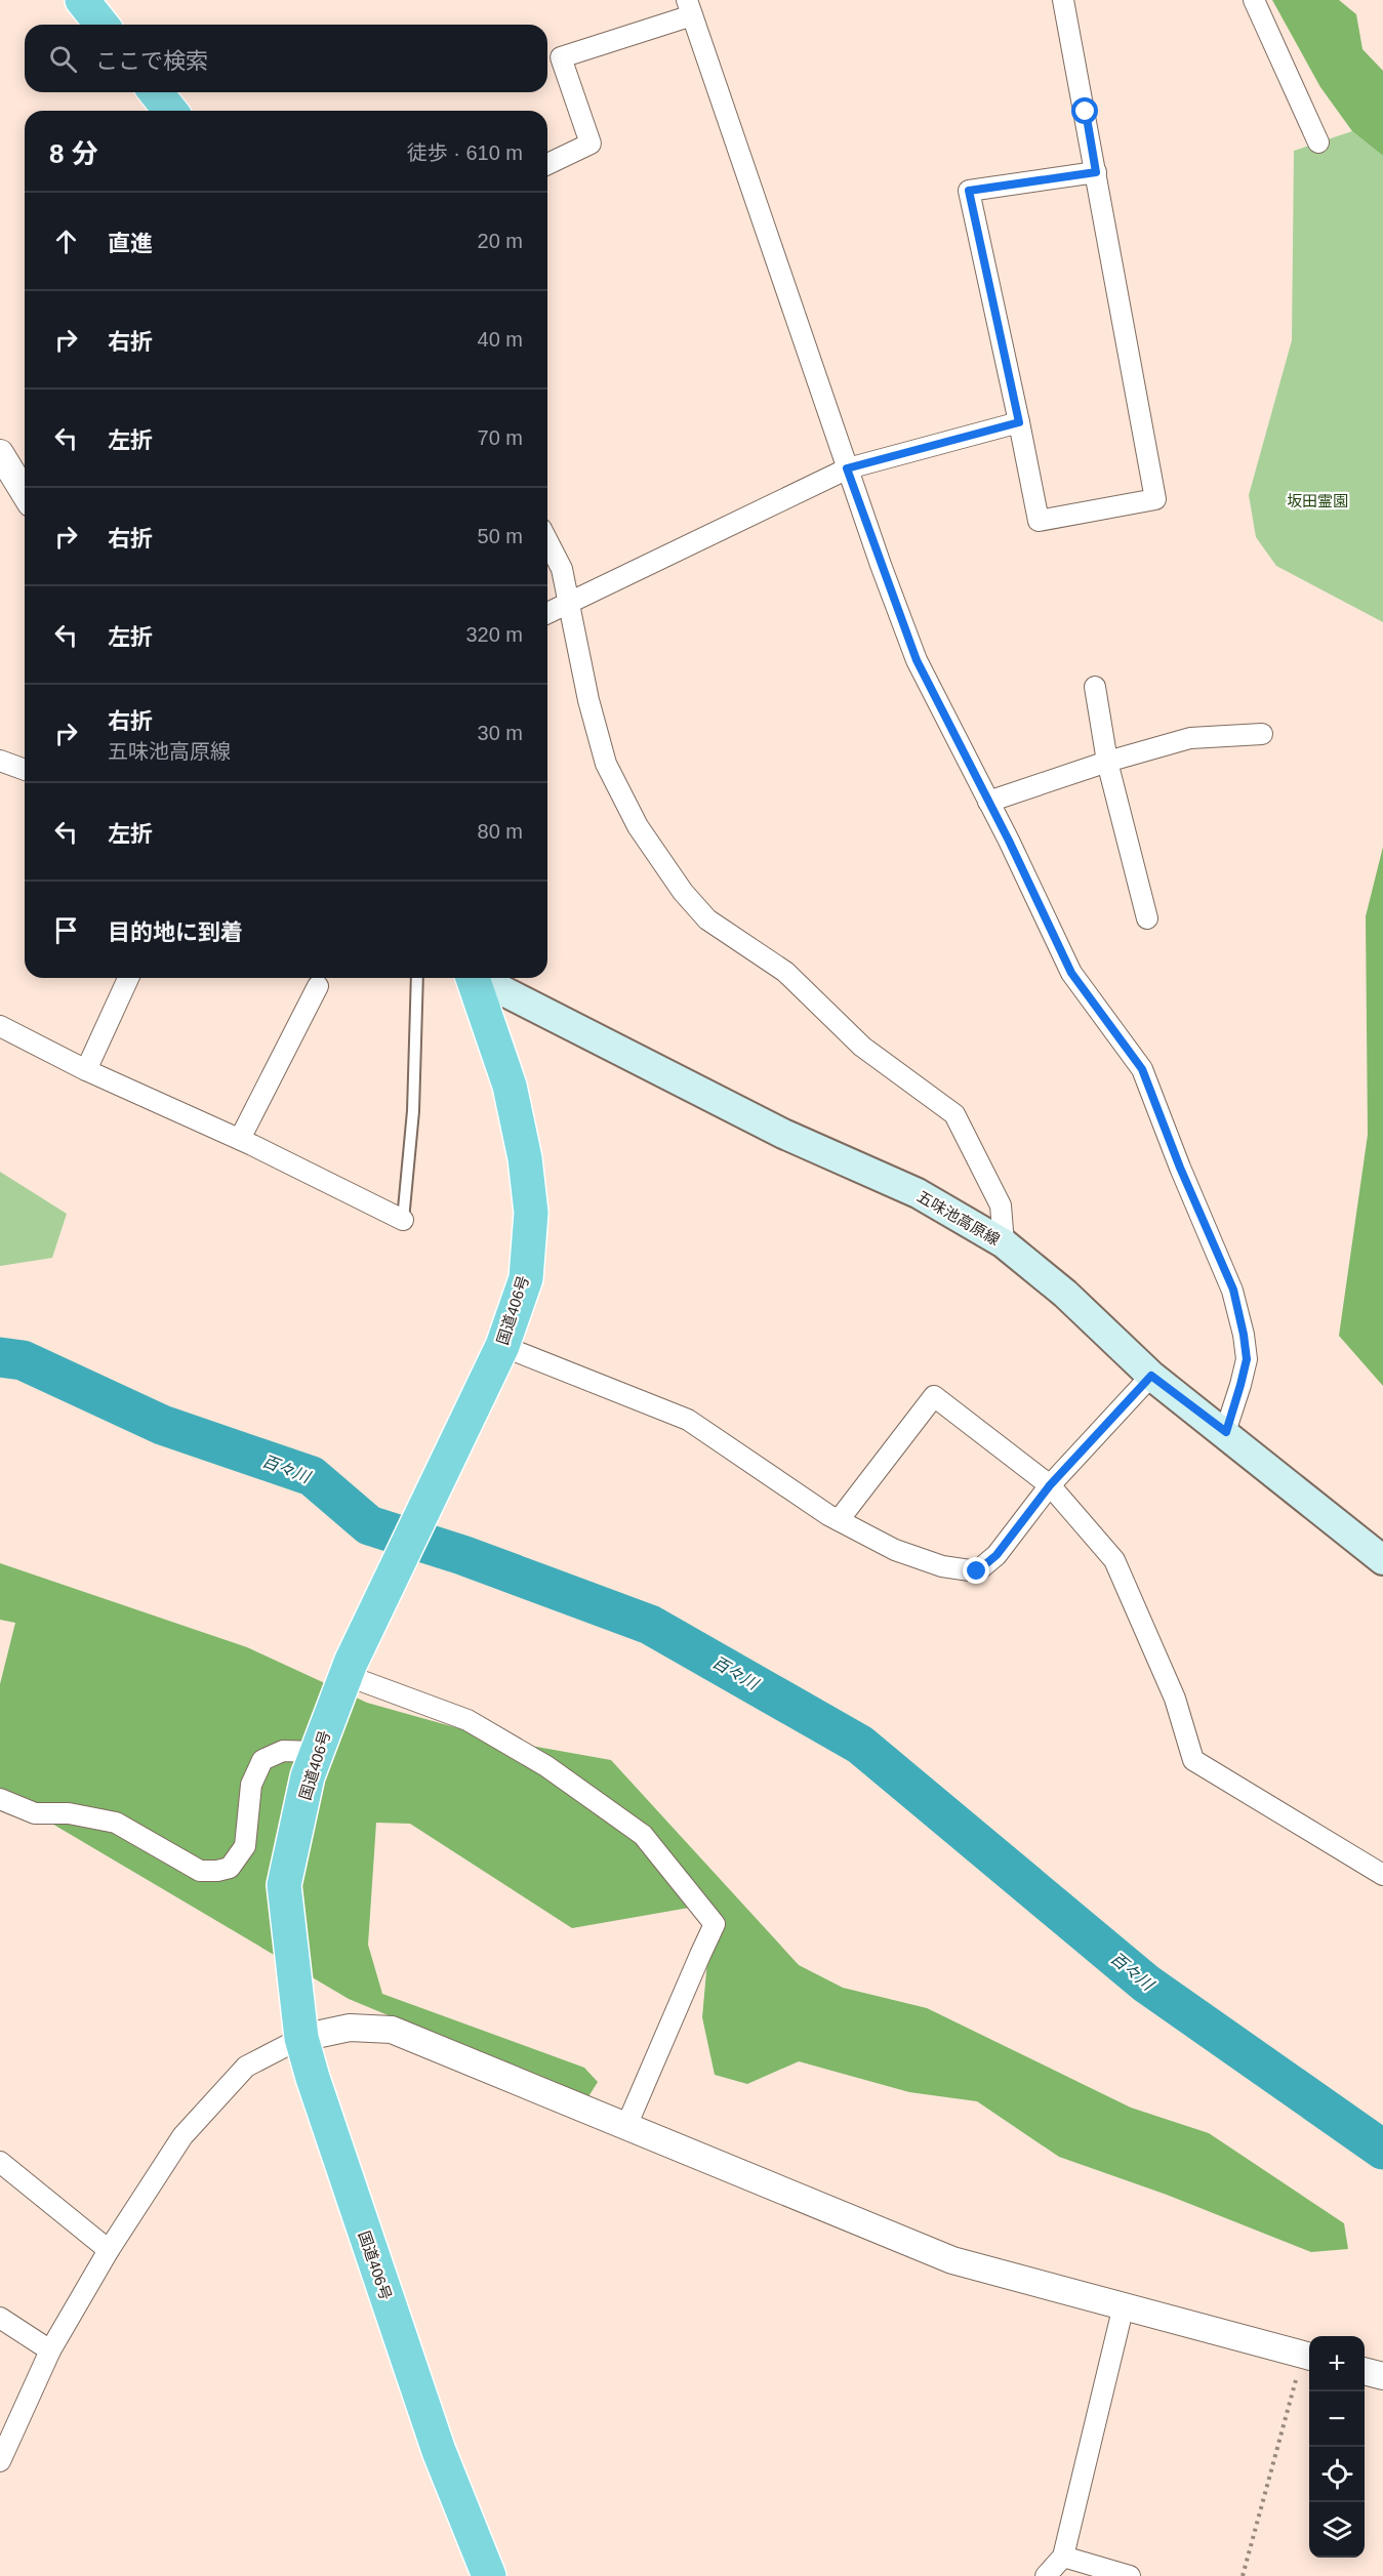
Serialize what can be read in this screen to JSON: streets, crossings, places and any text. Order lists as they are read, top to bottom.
{
  "streets": {
    "highway": ["国道406号"],
    "main road": ["五味池高原線"]
  },
  "water": ["百々川"],
  "parks": ["坂田霊園"],
  "page": {
    "search": "ここで検索",
    "heading": ["8 分", "徒歩 · 610 m"],
    "list": [
      ["直進", "20 m"],
      ["右折", "40 m"],
      ["左折", "70 m"],
      ["右折", "50 m"],
      ["左折", "320 m"],
      ["右折", "五味池高原線", "30 m"],
      ["左折", "80 m"],
      "目的地に到着"
    ],
    "map_buttons": ["+", "−"]
  }
}
